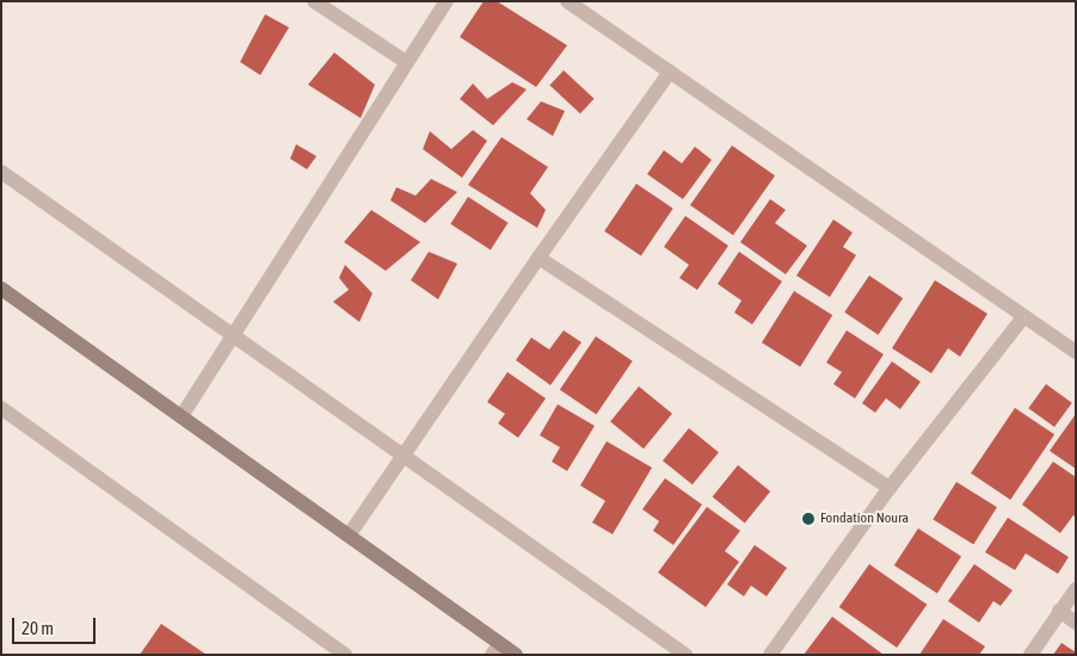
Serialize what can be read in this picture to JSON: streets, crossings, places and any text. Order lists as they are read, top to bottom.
{
  "places": ["Fondation Noura"],
  "scale_bar": "20 m"
}
